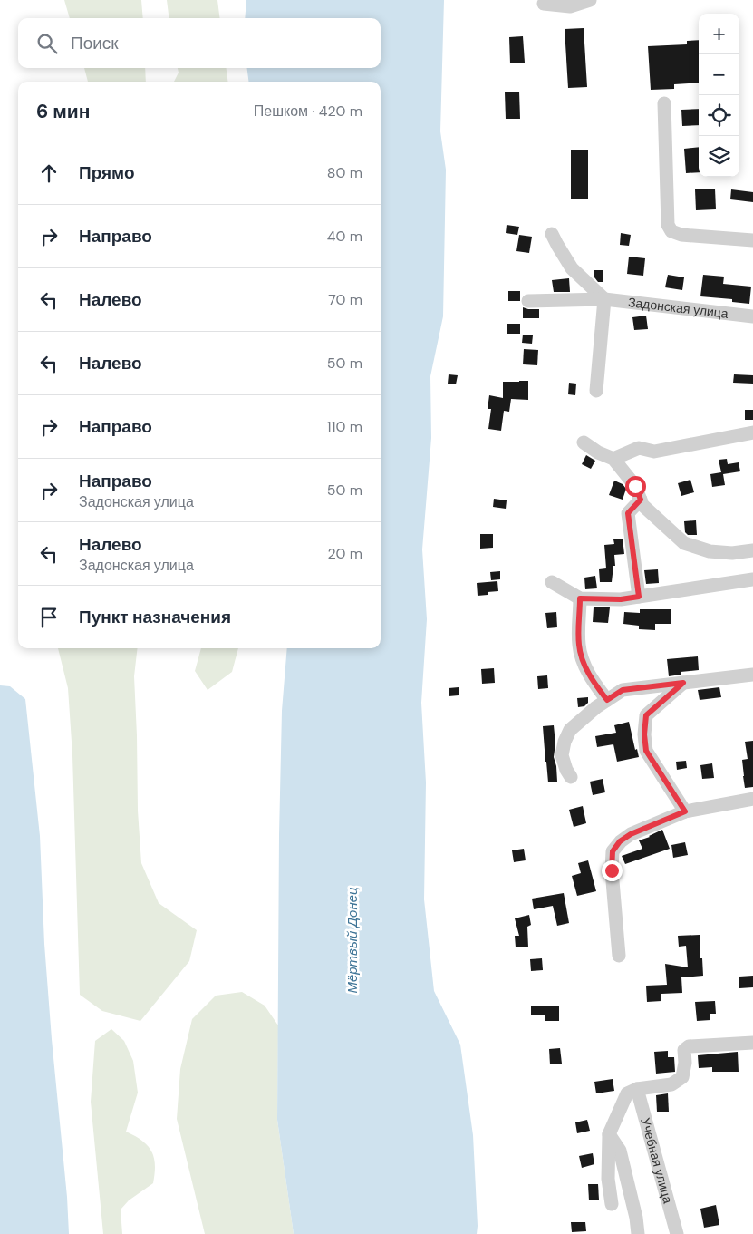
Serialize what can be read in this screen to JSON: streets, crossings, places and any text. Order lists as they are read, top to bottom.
{
  "streets": {
    "street": ["Задонская улица", "Учебная улица"]
  },
  "water": ["Мёртвый Донец"],
  "page": {
    "map_buttons": ["+", "−"],
    "search": "Поиск",
    "heading": ["6 мин", "Пешком · 420 m"],
    "list": [
      ["Прямо", "80 m"],
      ["Направо", "40 m"],
      ["Налево", "70 m"],
      ["Налево", "50 m"],
      ["Направо", "110 m"],
      ["Направо", "Задонская улица", "50 m"],
      ["Налево", "Задонская улица", "20 m"],
      "Пункт назначения"
    ]
  }
}
